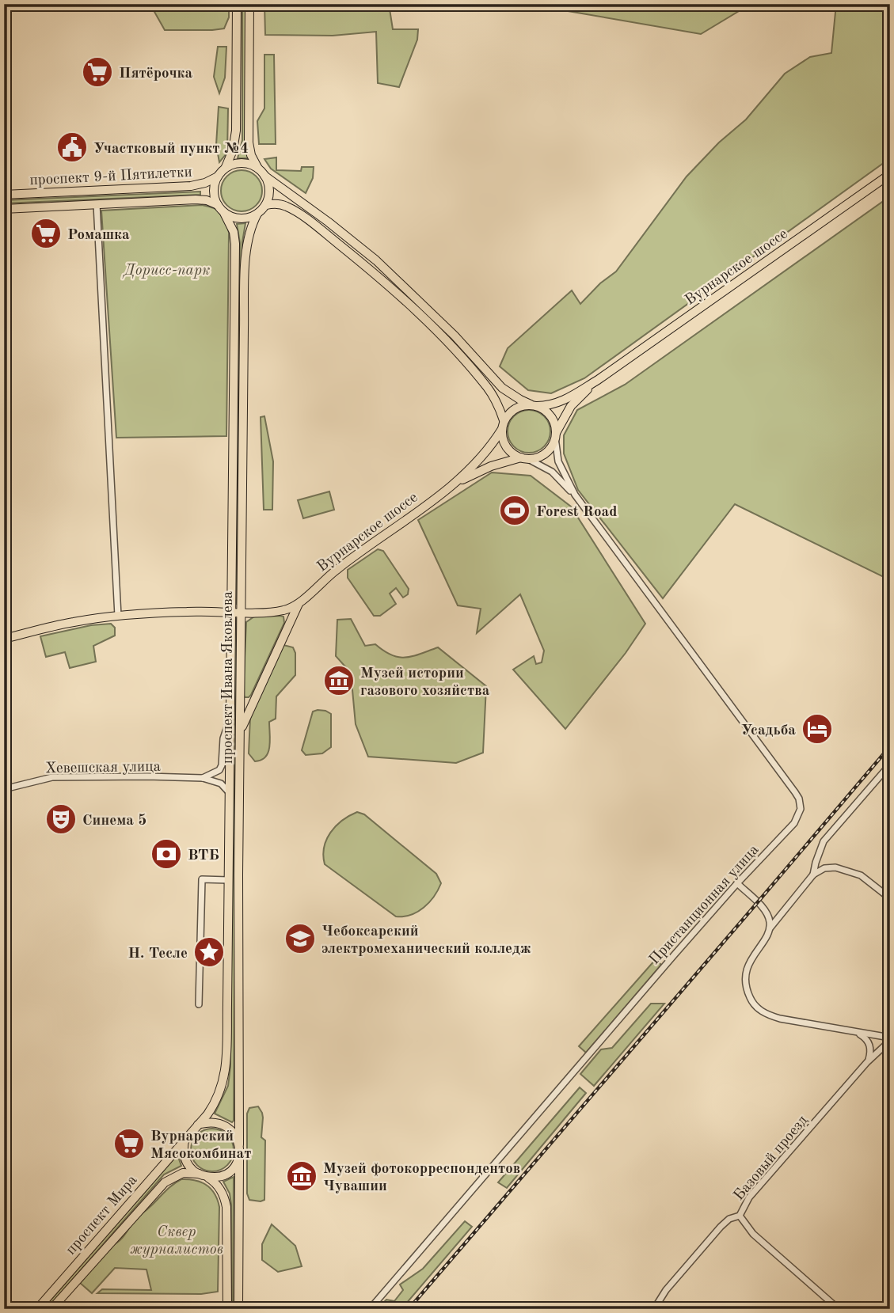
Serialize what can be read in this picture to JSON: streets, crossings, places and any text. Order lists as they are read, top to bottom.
{
  "streets": {
    "main road": [
      "проспект 9-й Пятилетки",
      "Вурнарское шоссе",
      "проспект Ивана Яковлева",
      "проспект Мира"
    ],
    "street": ["Хевешская улица", "Пристанционная улица", "Базовый проезд"]
  },
  "crossings": [
    ["проспект 9-й Пятилетки", "проспект Ивана Яковлева"],
    ["Вурнарское шоссе", "Пристанционная улица"],
    ["проспект Ивана Яковлева", "проспект Мира"]
  ],
  "parks": ["Дорисс-парк", "Сквер журналистов"],
  "places": {
    "supermarket": ["Пятёрочка", "Ромашка", "Вурнарский Мясокомбинат"],
    "public building": ["Участковый пункт №4"],
    "sports": ["Forest Road"],
    "museum": ["Музей истории газового хозяйства", "Музей фотокорреспондентов Чувашии"],
    "hotel": ["Усадьба"],
    "theatre": ["Синема 5"],
    "bank": ["ВТБ"],
    "school or university": ["Чебоксарский электромеханический колледж"],
    "place": ["Н. Тесле"]
  }
}
